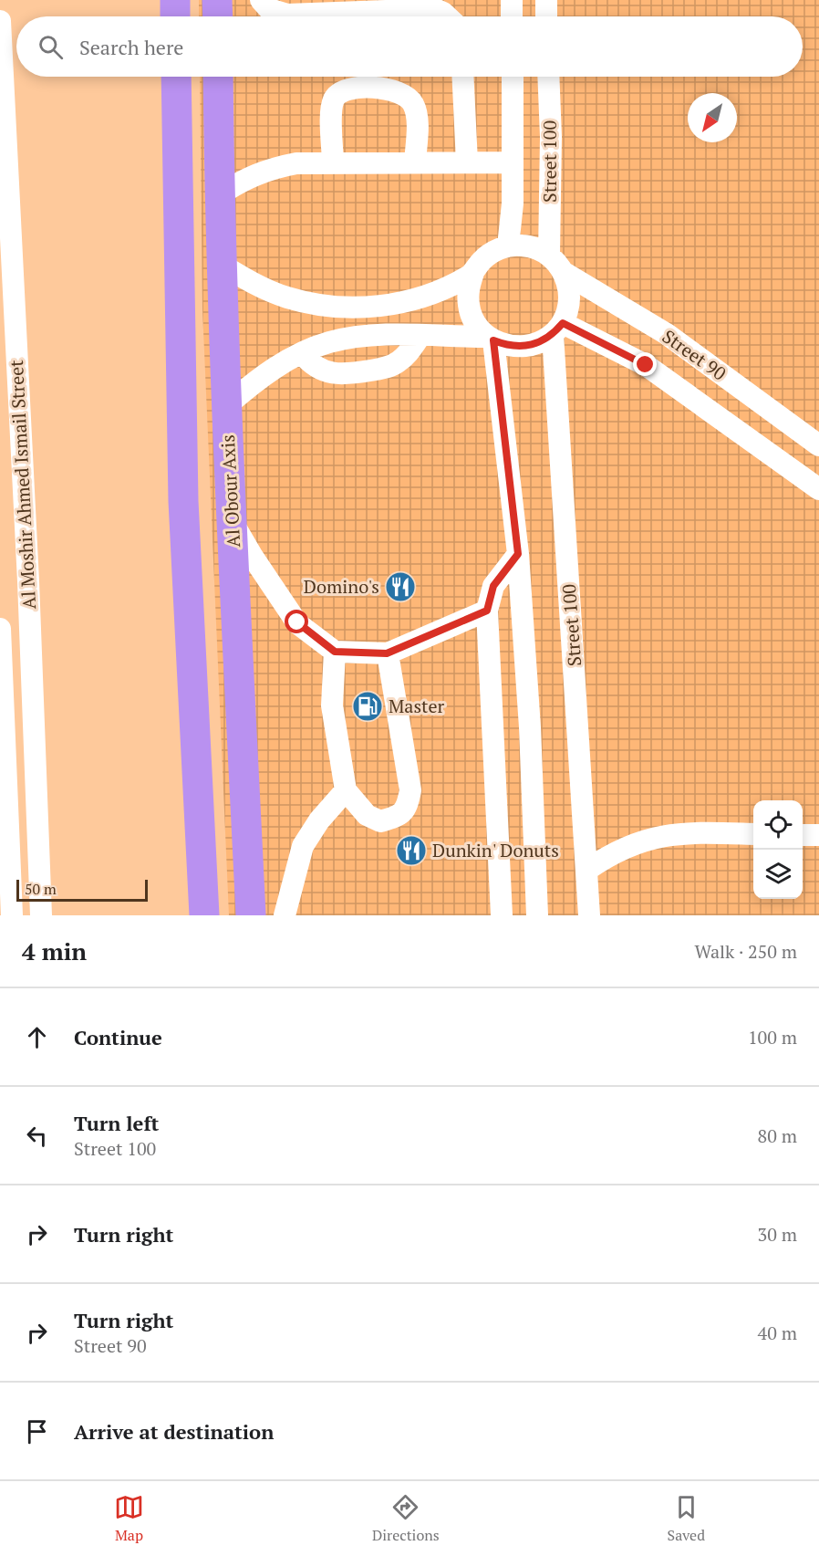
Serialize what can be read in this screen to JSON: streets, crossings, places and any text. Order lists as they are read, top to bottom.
{
  "streets": {
    "highway": ["Al Obour Axis"],
    "street": ["Street 100", "Street 90", "Al Moshir Ahmed Ismail Street"]
  },
  "crossings": [
    ["Street 100", "Street 90"]
  ],
  "places": {
    "restaurant": ["Domino's", "Dunkin' Donuts"],
    "fuel station": ["Master"]
  },
  "scale_bar": "50 m",
  "north": "bottom left",
  "page": {
    "search": "Search here",
    "scale": "50 m",
    "heading": ["4 min", "Walk · 250 m"],
    "list": [
      ["Continue", "100 m"],
      ["Turn left", "Street 100", "80 m"],
      ["Turn right", "30 m"],
      ["Turn right", "Street 90", "40 m"],
      "Arrive at destination"
    ],
    "nav": ["Map", "Directions", "Saved"]
  }
}
